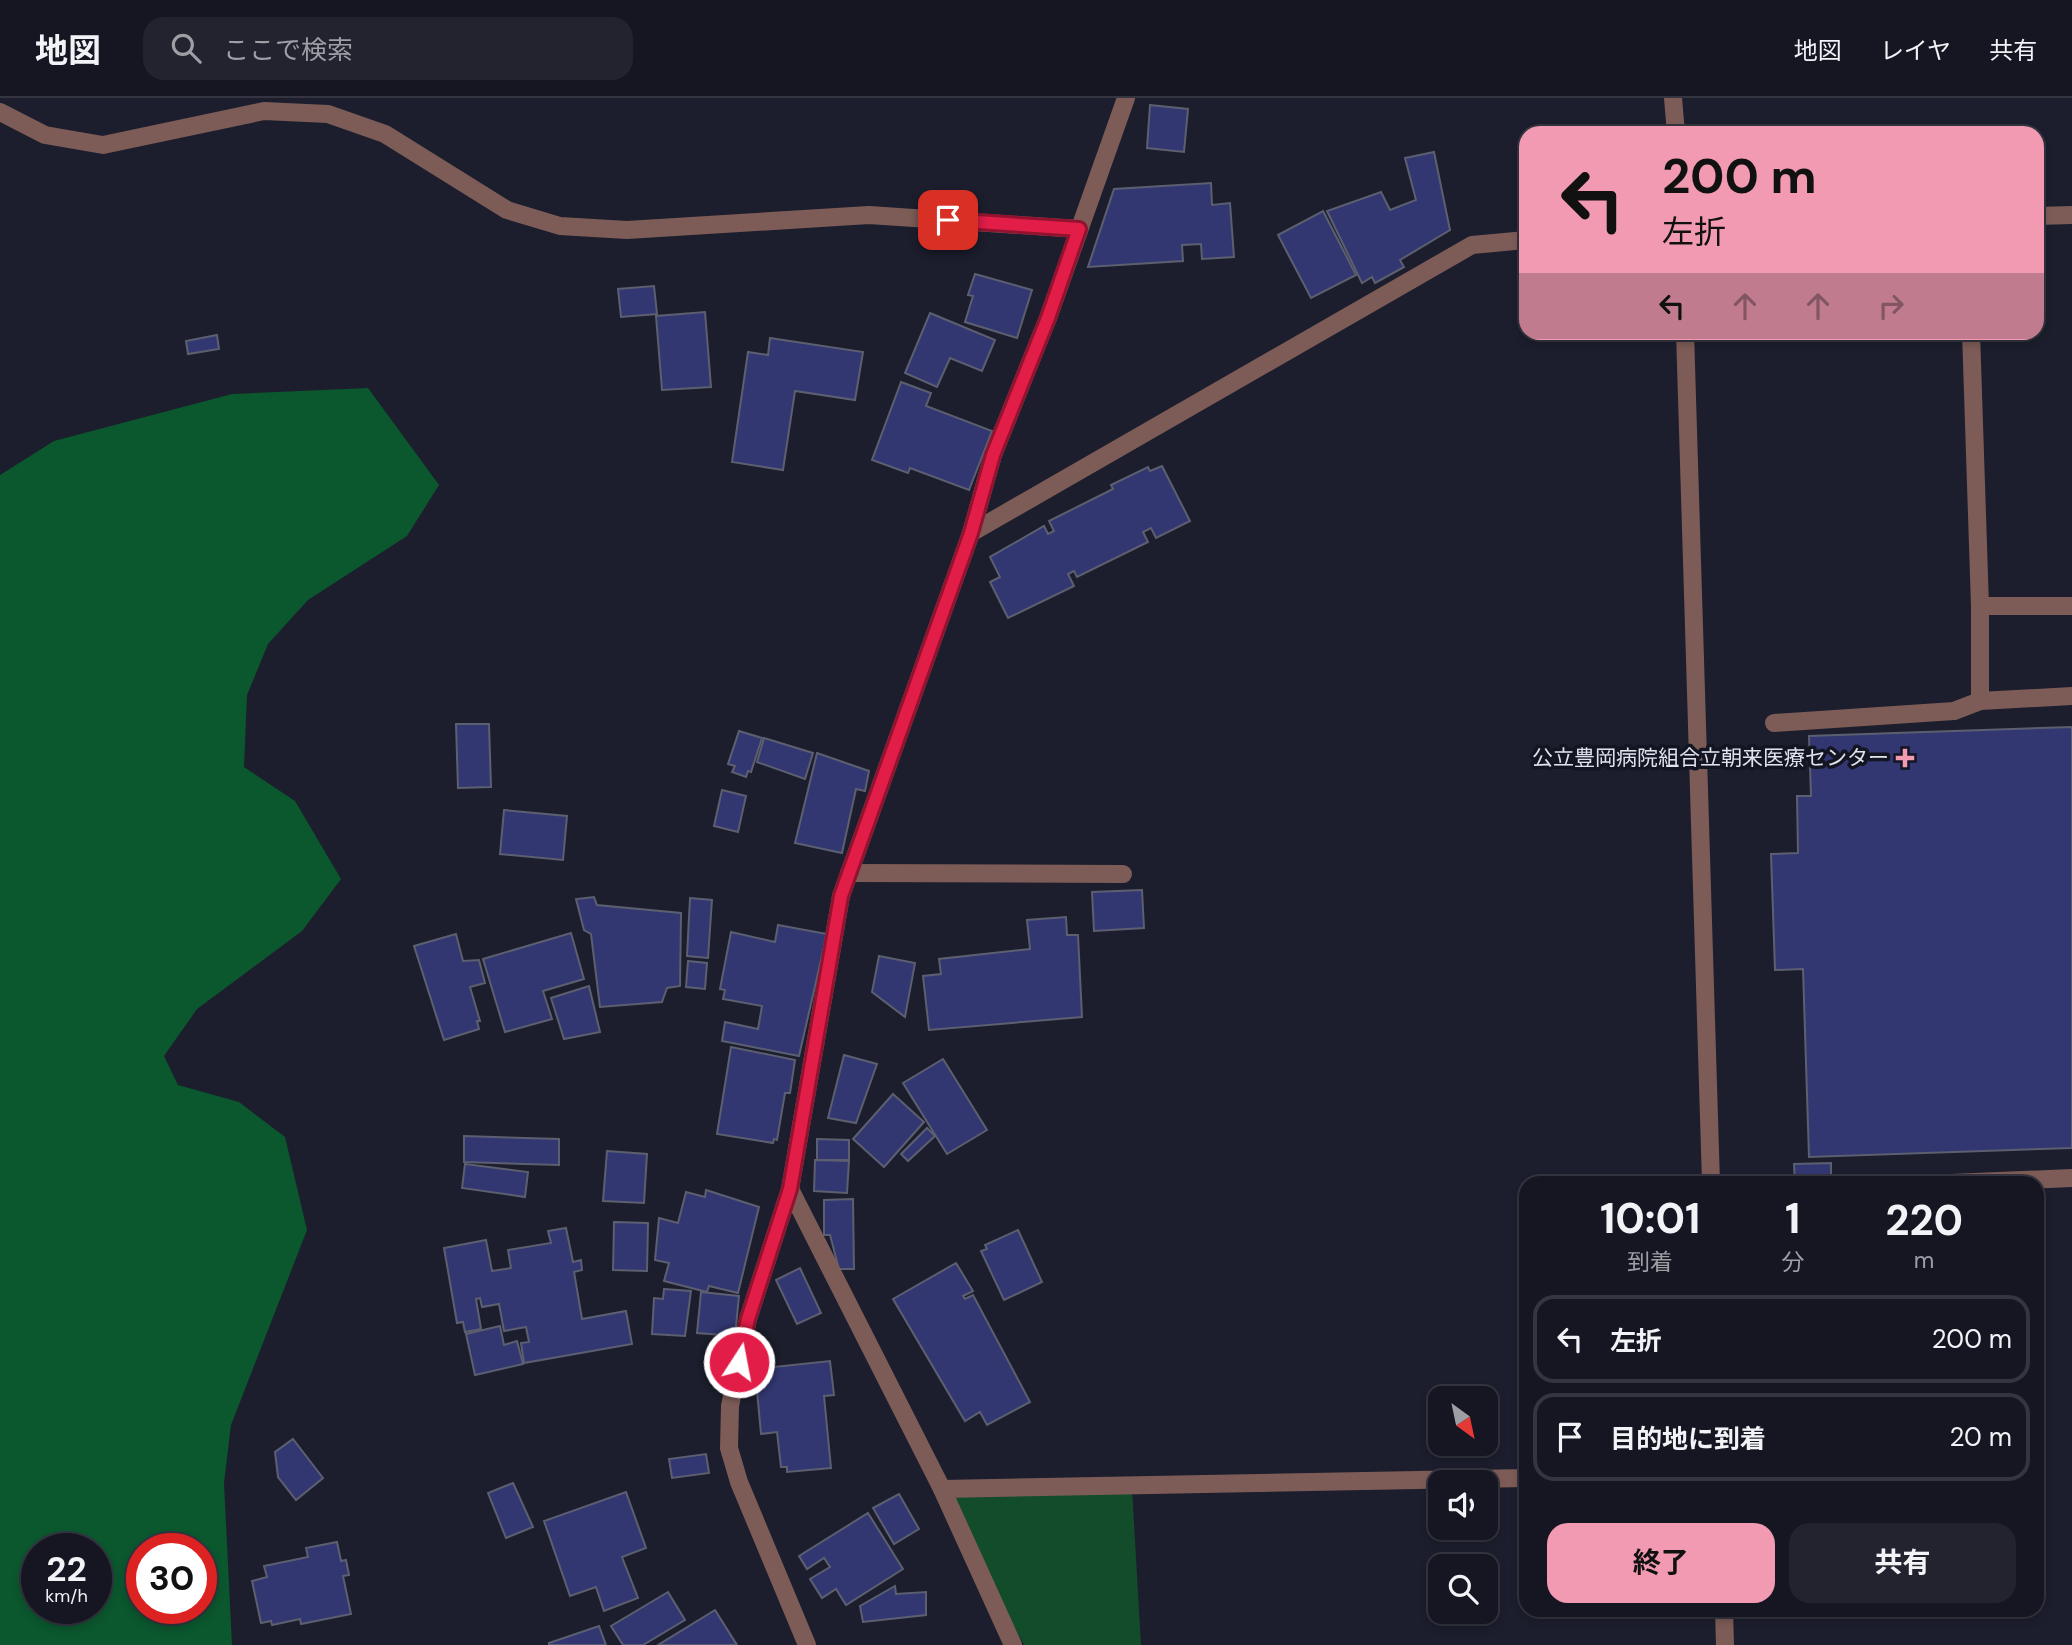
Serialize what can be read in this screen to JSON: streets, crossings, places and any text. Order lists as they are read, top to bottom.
{
  "places": {
    "health": ["公立豊岡病院組合立朝来医療センター"]
  },
  "north": "bottom right",
  "page": {
    "header": "地図",
    "search": "ここで検索",
    "nav": ["地図", "レイヤ", "共有"],
    "turn": ["200 m", "左折"],
    "eta": [
      "10:01",
      "到着",
      "1",
      "分",
      "220",
      "m"
    ],
    "list": [
      {
        "name": "左折",
        "value": "200 m"
      },
      {
        "name": "目的地に到着",
        "value": "20 m"
      }
    ],
    "buttons": ["終了", "共有"],
    "speed": "22 km/h",
    "limit": "30"
  }
}
